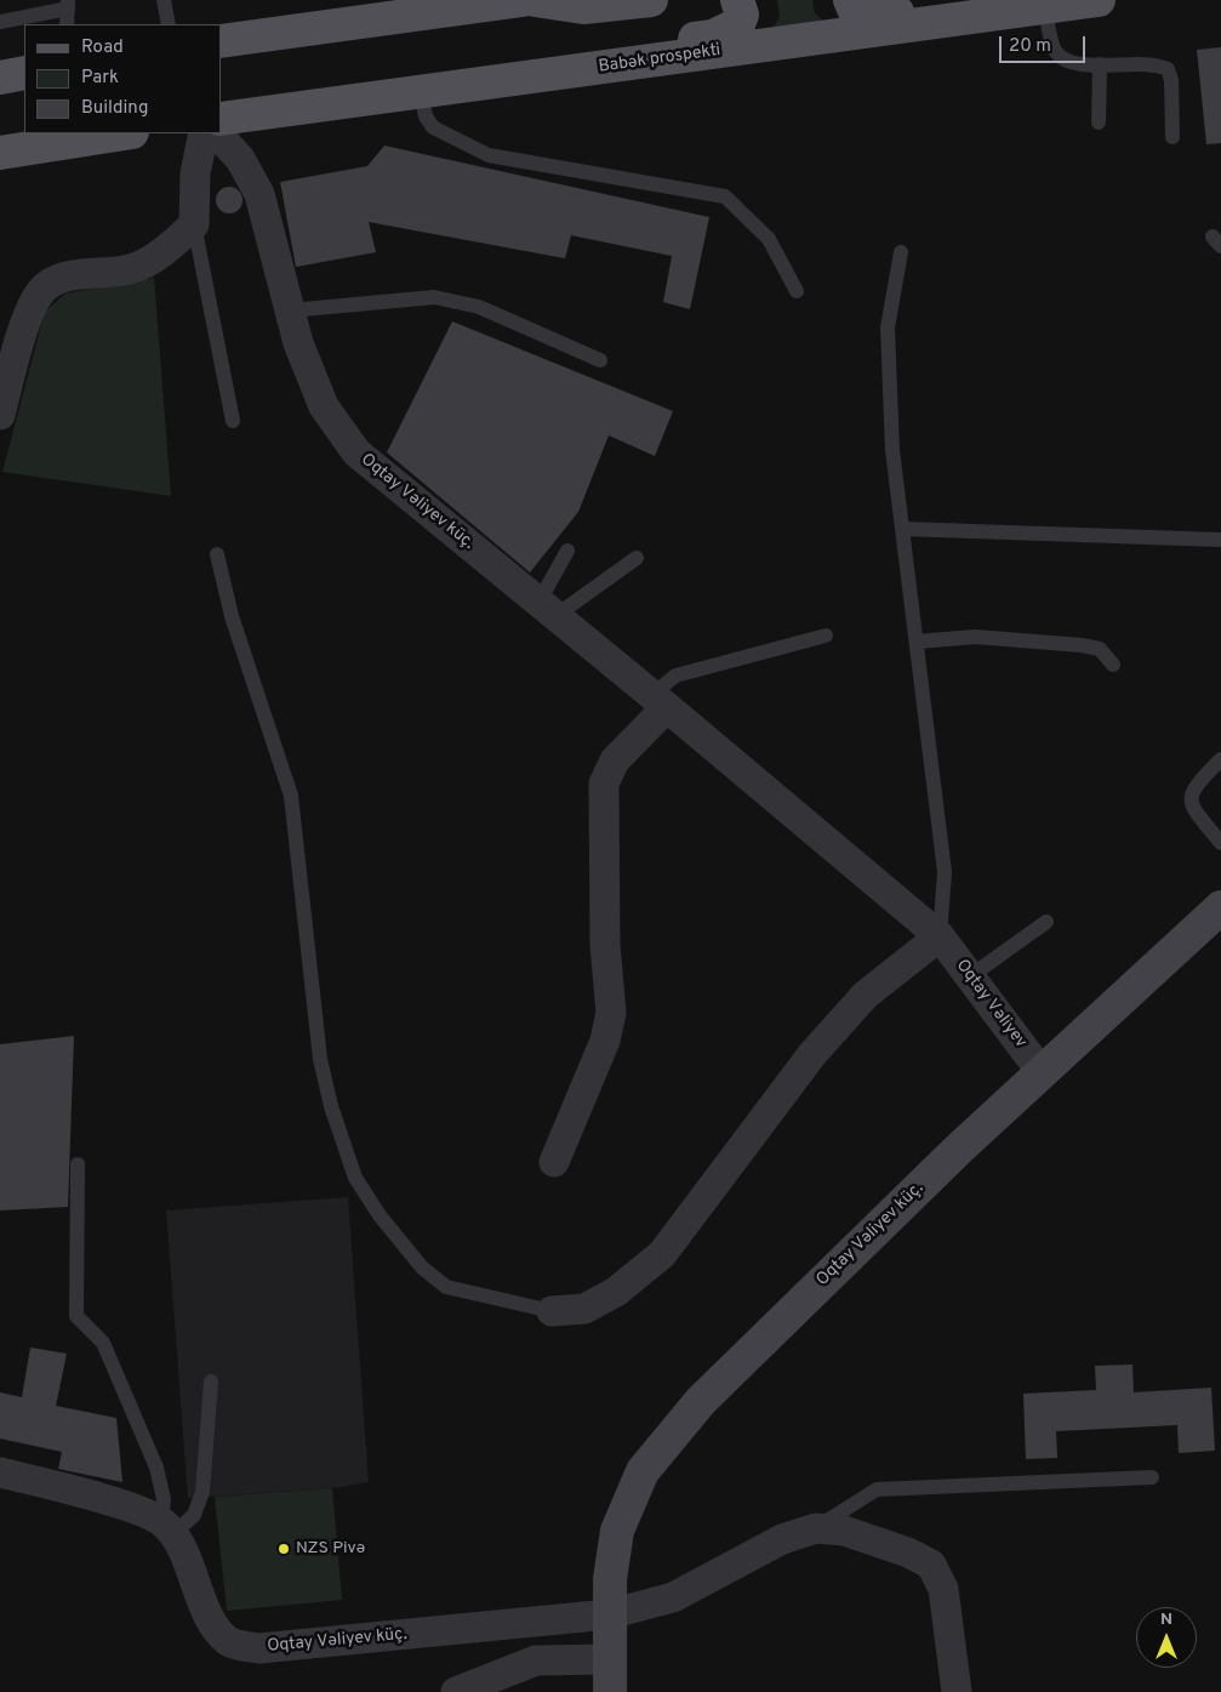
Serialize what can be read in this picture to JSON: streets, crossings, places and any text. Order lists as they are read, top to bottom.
{
  "streets": {
    "main road": ["Babək prospekti"],
    "street": ["Oqtay Vəliyev küç.", "Oqtay Vəliyev"]
  },
  "crossings": [
    ["Oqtay Vəliyev küç.", "Oqtay Vəliyev"]
  ],
  "places": ["NZS Pivə"],
  "legend": ["Road", "Park", "Building"],
  "scale_bar": "20 m",
  "north": "top"
}
